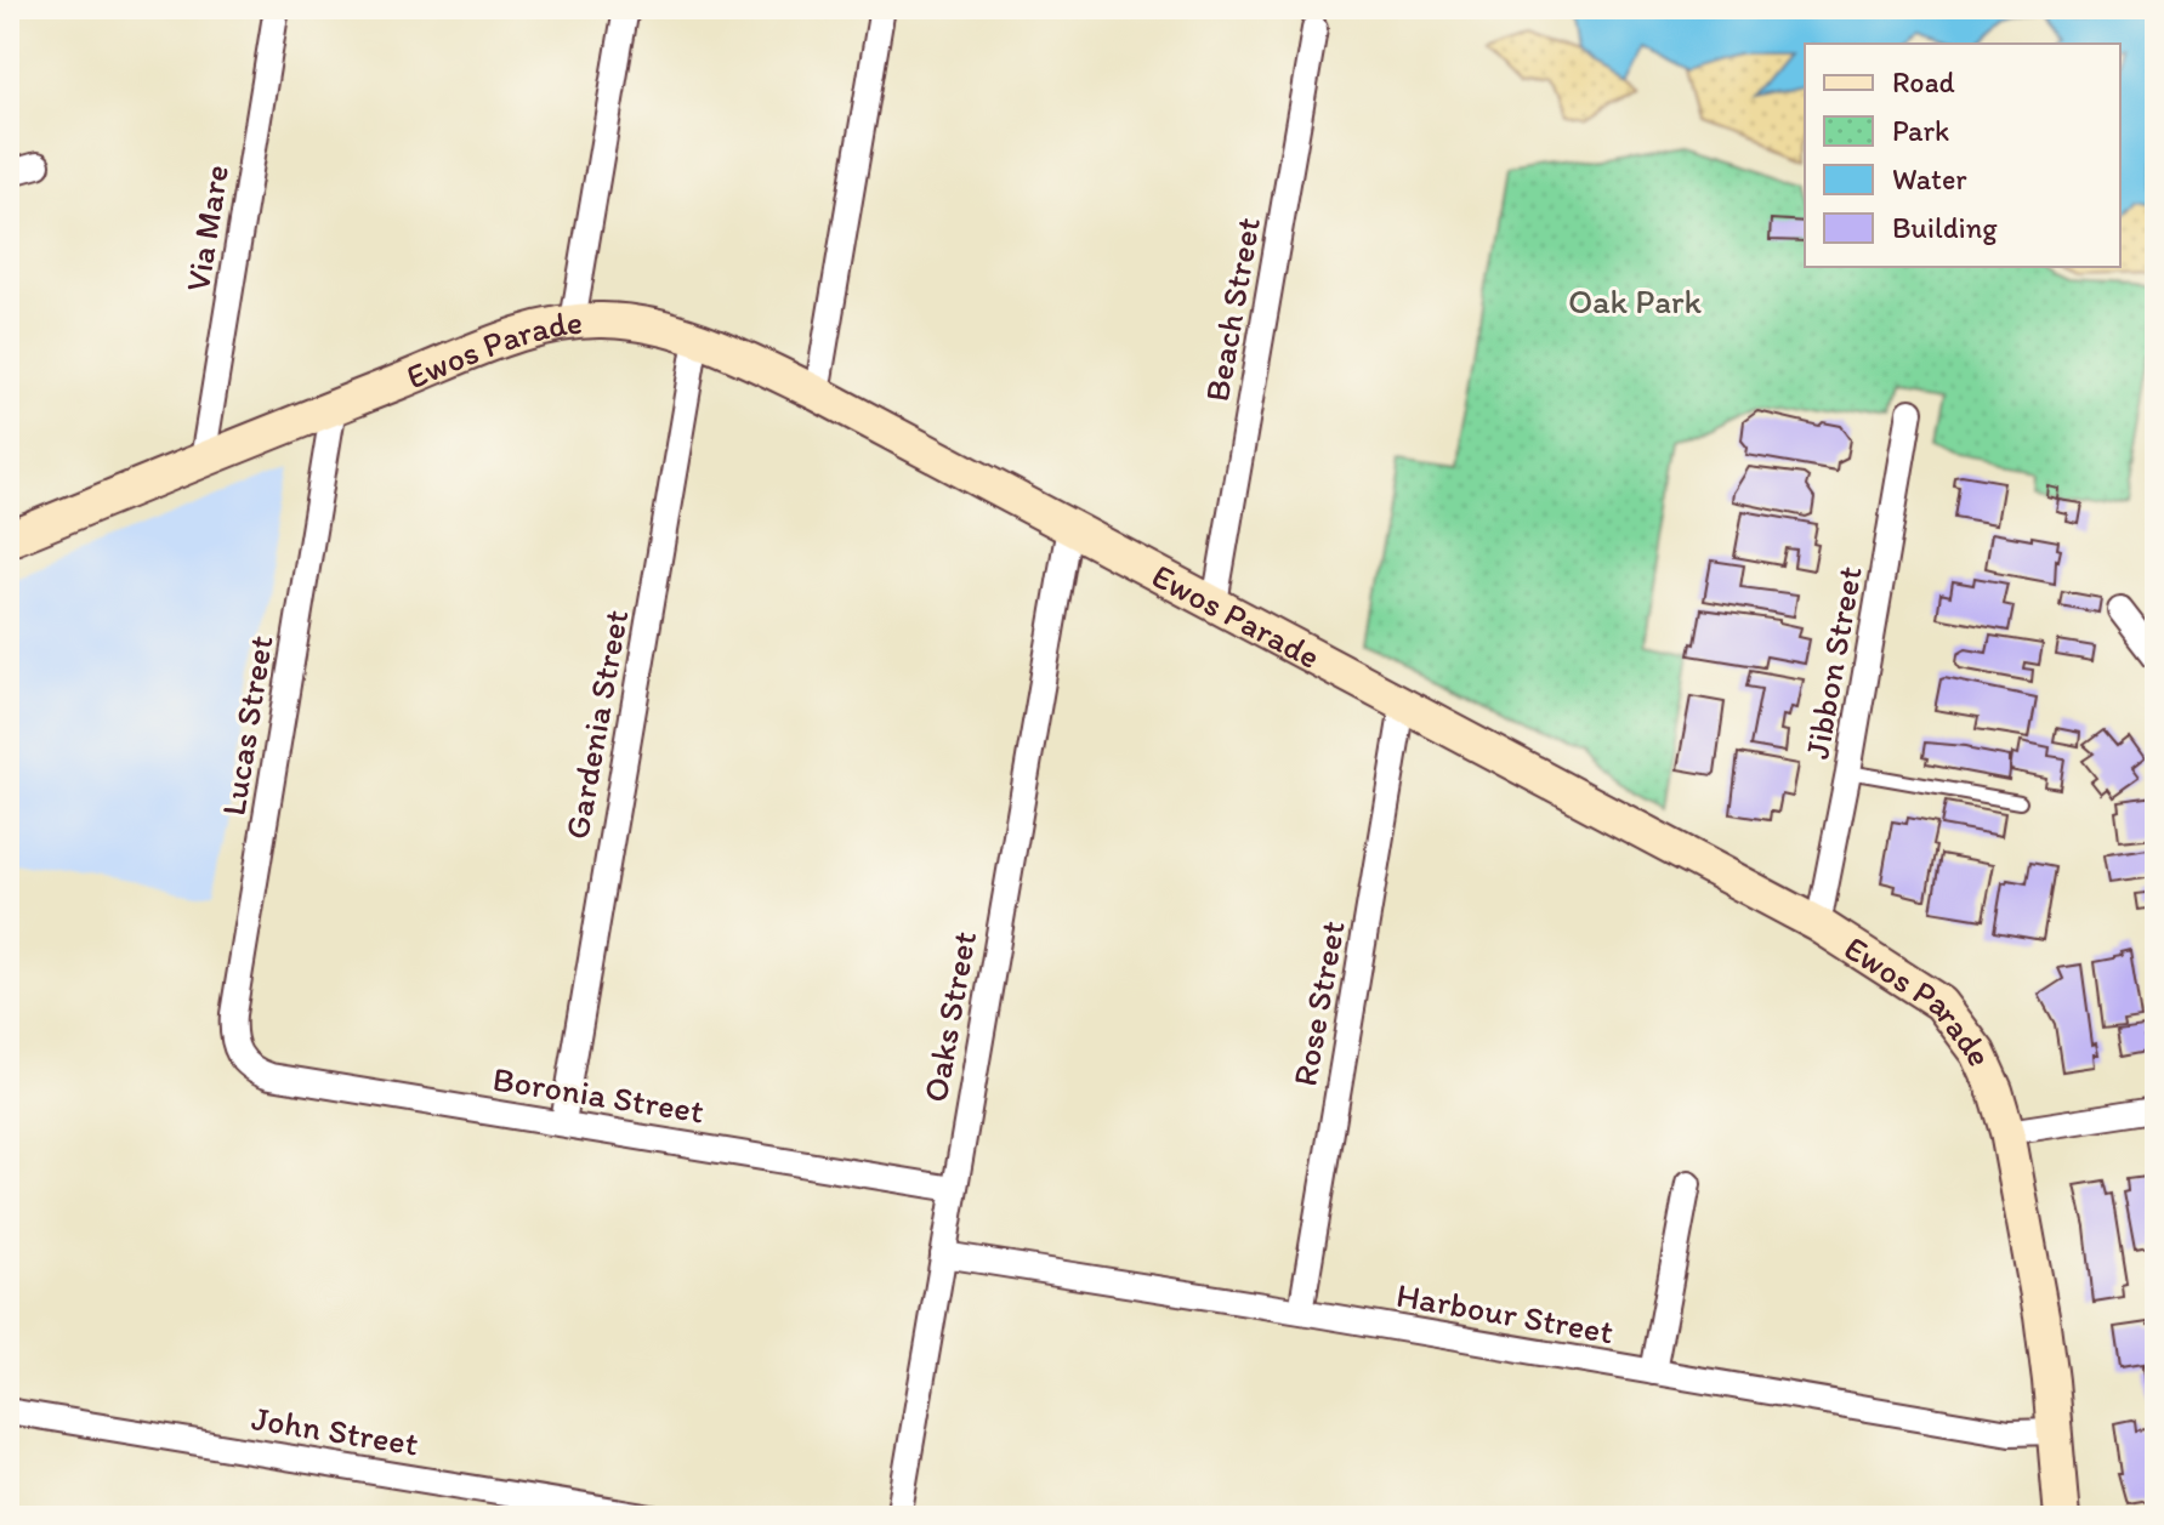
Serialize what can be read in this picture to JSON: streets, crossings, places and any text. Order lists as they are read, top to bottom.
{
  "streets": {
    "street": [
      "Via Mare",
      "Beach Street",
      "Ewos Parade",
      "Jibbon Street",
      "Gardenia Street",
      "Lucas Street",
      "Rose Street",
      "Oaks Street",
      "Boronia Street",
      "Harbour Street",
      "John Street"
    ]
  },
  "crossings": [
    ["Via Mare", "Ewos Parade"],
    ["Beach Street", "Ewos Parade"],
    ["Ewos Parade", "Jibbon Street"],
    ["Ewos Parade", "Gardenia Street"],
    ["Ewos Parade", "Lucas Street"],
    ["Ewos Parade", "Rose Street"],
    ["Ewos Parade", "Oaks Street"],
    ["Ewos Parade", "Harbour Street"],
    ["Gardenia Street", "Boronia Street"],
    ["Lucas Street", "Boronia Street"],
    ["Rose Street", "Harbour Street"],
    ["Oaks Street", "Boronia Street"],
    ["Oaks Street", "Harbour Street"]
  ],
  "parks": ["Oak Park"],
  "legend": [
    "Road",
    "Park",
    "Water",
    "Building"
  ]
}
